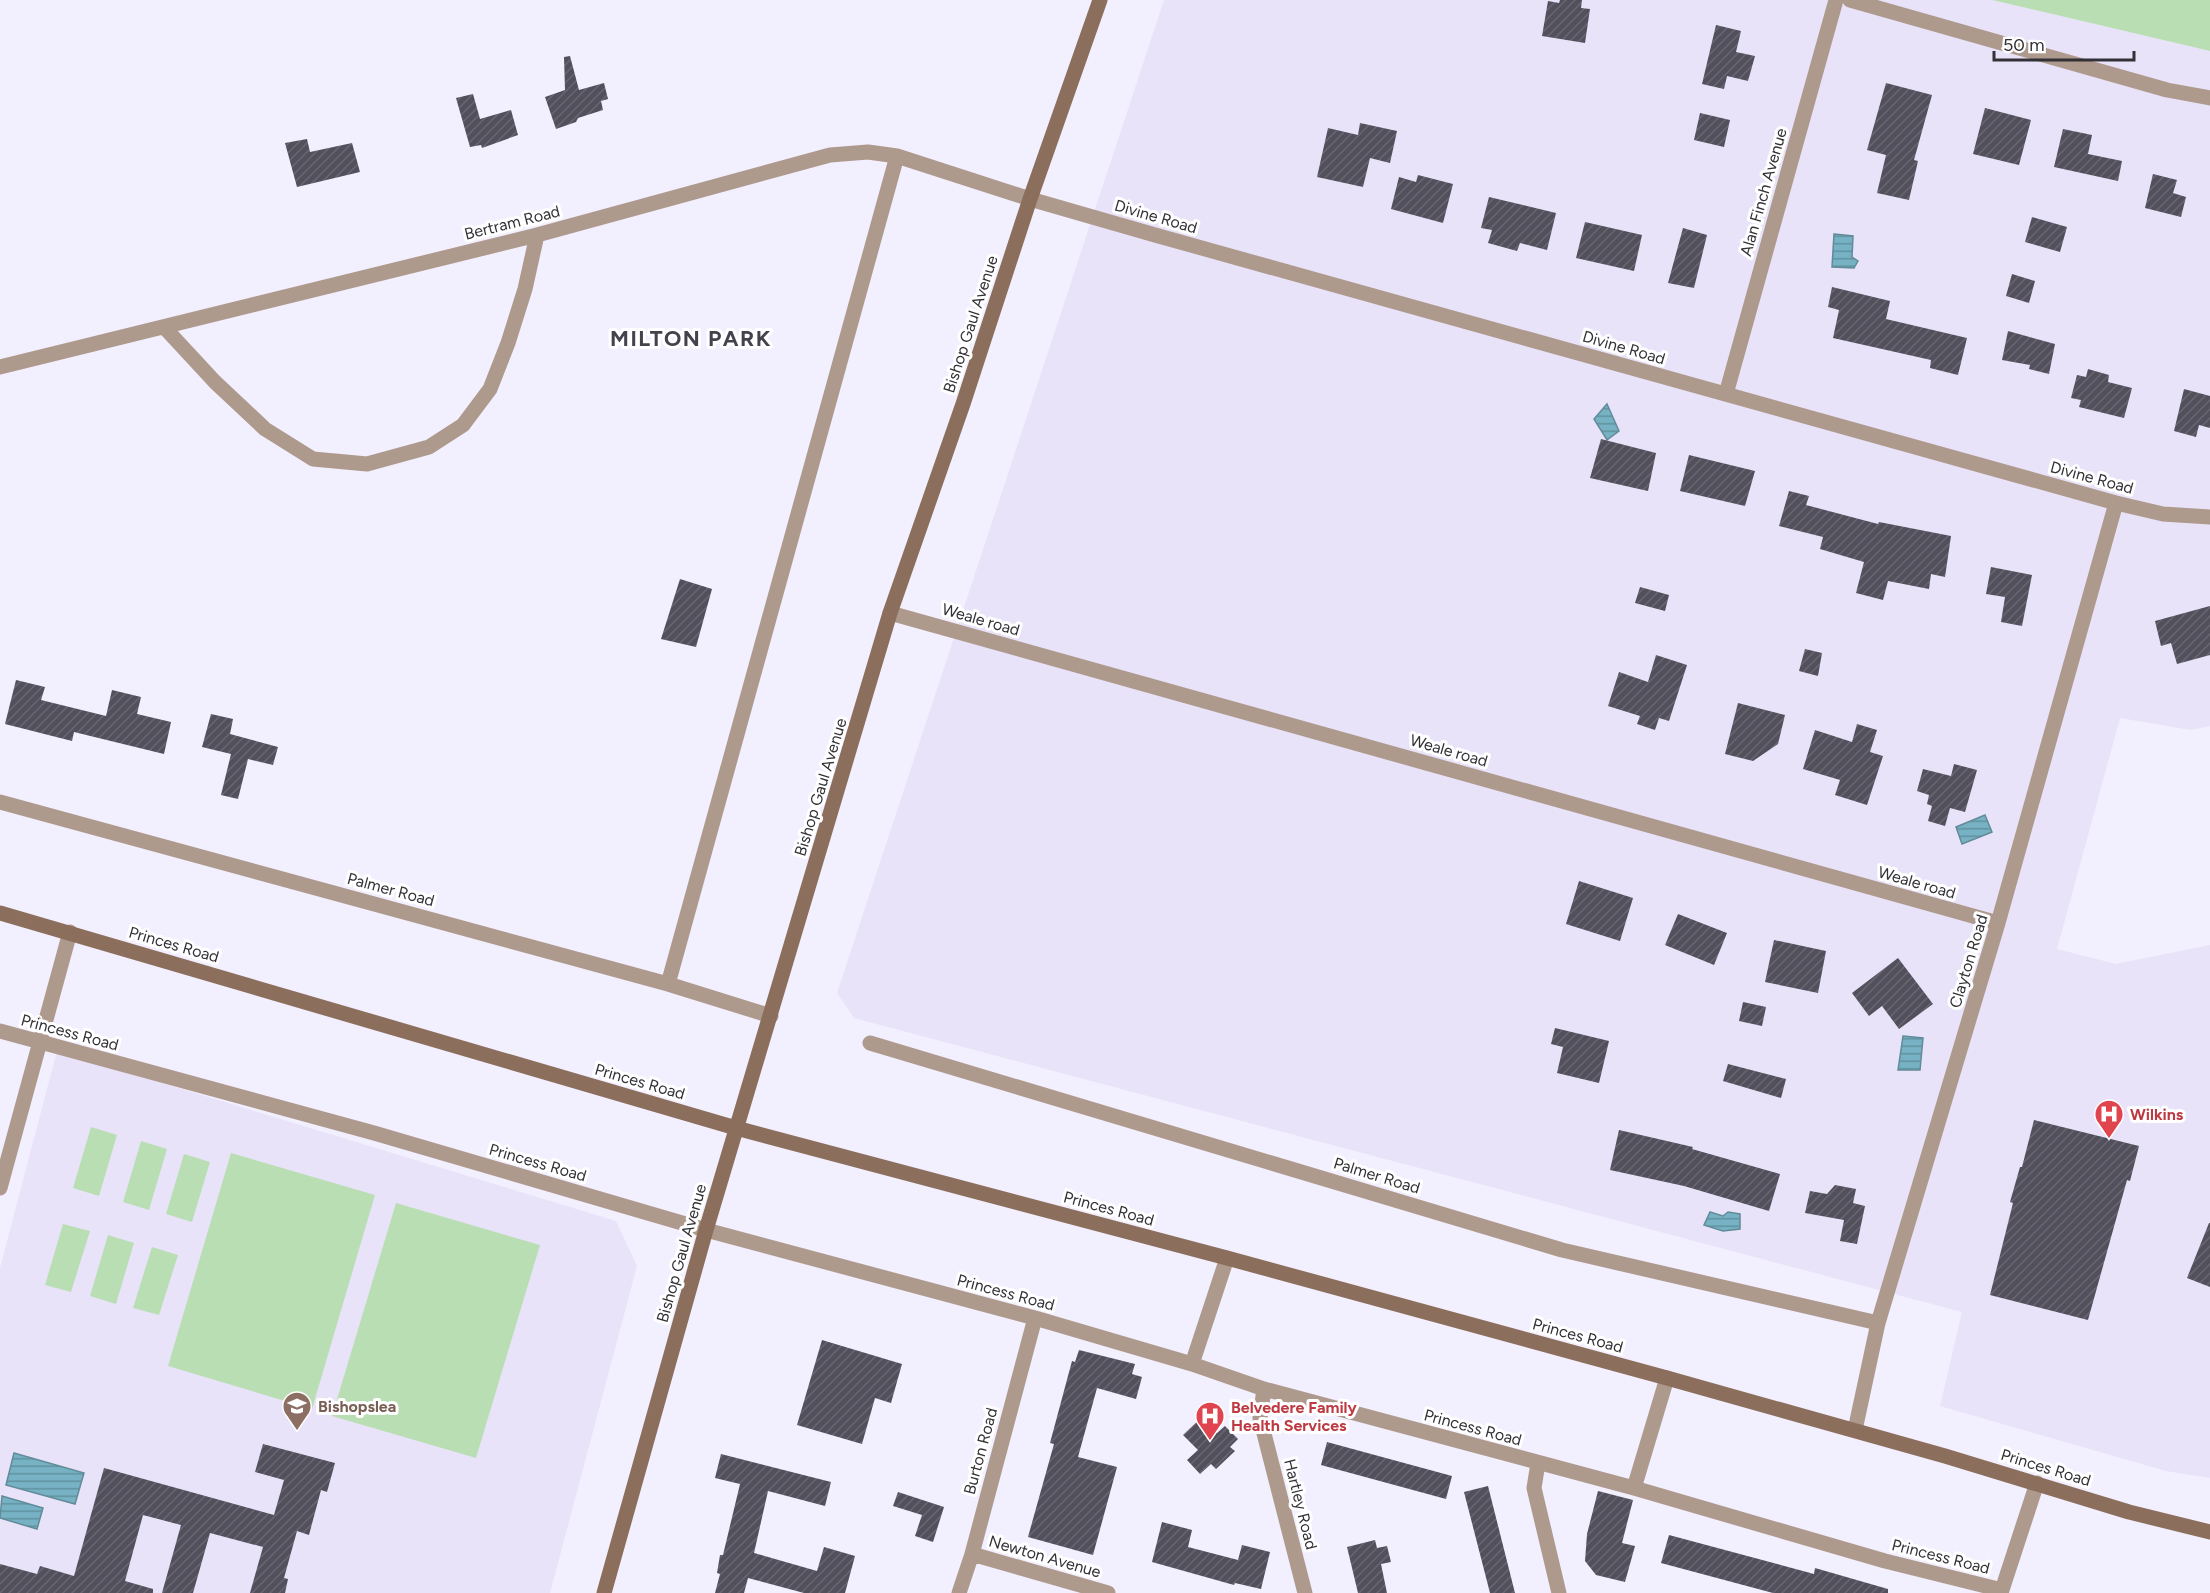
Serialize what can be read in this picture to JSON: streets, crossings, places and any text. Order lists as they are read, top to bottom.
{
  "streets": {
    "main road": ["Bishop Gaul Avenue", "Princes Road"],
    "street": [
      "Alan Finch Avenue",
      "Divine Road",
      "Bertram Road",
      "Weale road",
      "Palmer Road",
      "Clayton Road",
      "Princess Road",
      "Burton Road",
      "Hartley Road",
      "Newton Avenue"
    ]
  },
  "crossings": [
    ["Alan Finch Avenue", "Divine Road"],
    ["Divine Road", "Bertram Road"],
    ["Divine Road", "Bishop Gaul Avenue"],
    ["Divine Road", "Clayton Road"],
    ["Bertram Road", "Bishop Gaul Avenue"],
    ["Bishop Gaul Avenue", "Weale road"],
    ["Bishop Gaul Avenue", "Palmer Road"],
    ["Bishop Gaul Avenue", "Princes Road"],
    ["Bishop Gaul Avenue", "Princess Road"],
    ["Weale road", "Clayton Road"],
    ["Palmer Road", "Clayton Road"],
    ["Princes Road", "Clayton Road"],
    ["Princess Road", "Burton Road"],
    ["Princess Road", "Hartley Road"],
    ["Burton Road", "Newton Avenue"]
  ],
  "districts": ["MILTON PARK"],
  "places": {
    "hospital": ["Wilkins", "Belvedere Family Health Services"],
    "school or university": ["Bishopslea"]
  },
  "scale_bar": "50 m"
}
